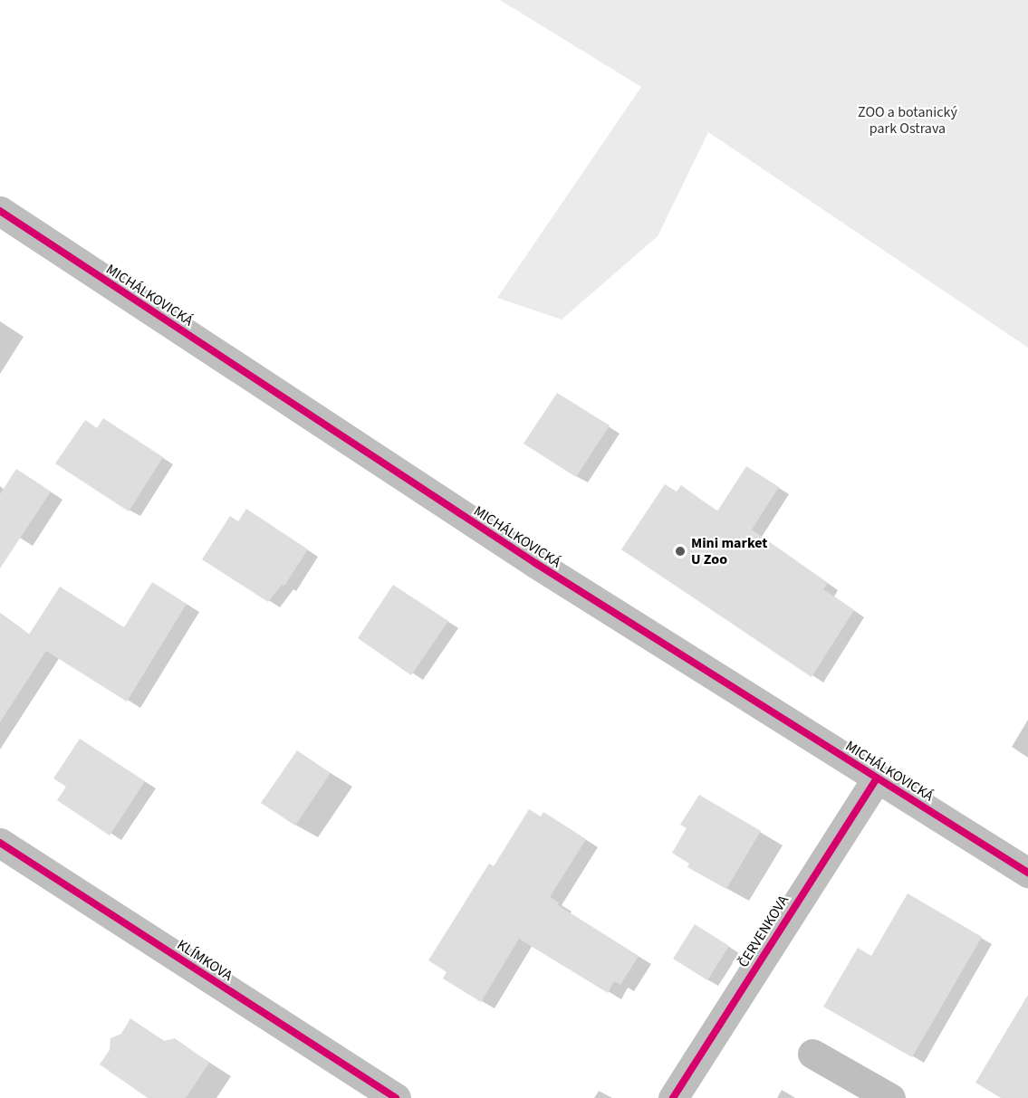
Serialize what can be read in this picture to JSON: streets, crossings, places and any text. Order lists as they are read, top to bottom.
{
  "streets": {
    "street": ["MICHÁLKOVICKÁ", "ČERVENKOVA", "KLÍMKOVA"]
  },
  "crossings": [
    ["MICHÁLKOVICKÁ", "ČERVENKOVA"]
  ],
  "parks": ["ZOO a botanický park Ostrava"],
  "places": ["Mini market U Zoo"]
}
